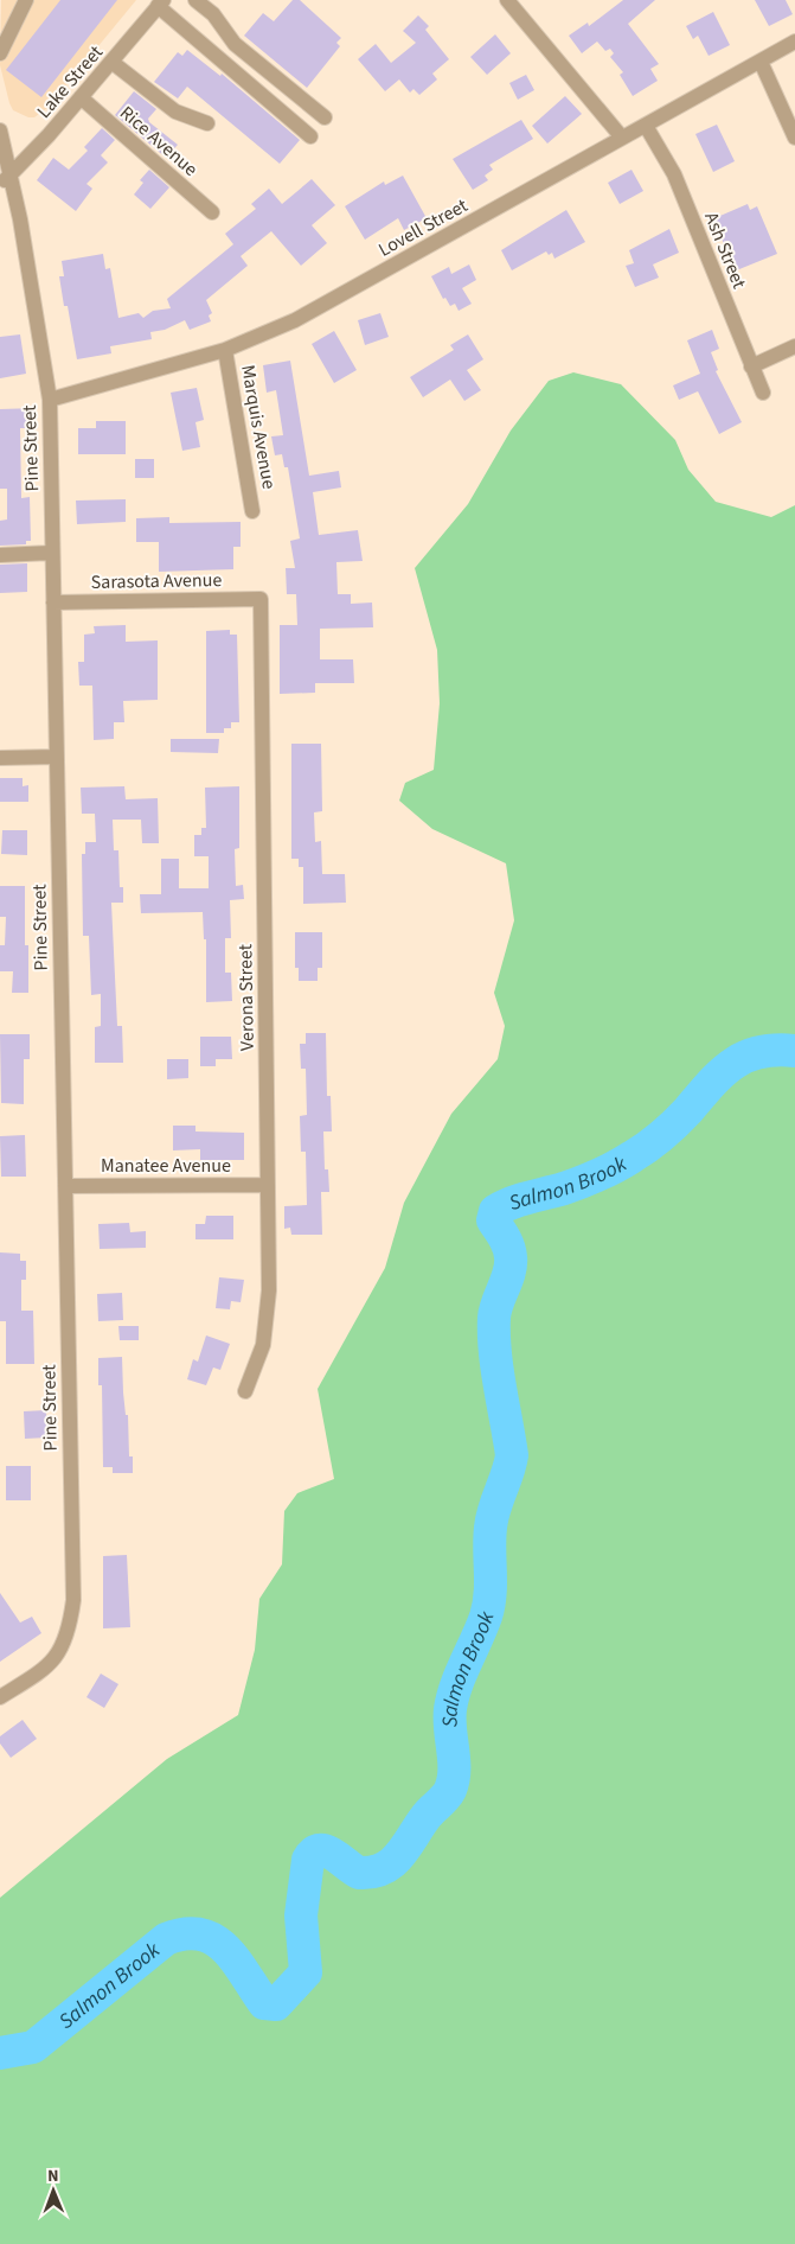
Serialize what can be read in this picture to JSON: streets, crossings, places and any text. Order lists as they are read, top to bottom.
{
  "streets": {
    "street": [
      "Lake Street",
      "Rice Avenue",
      "Lovell Street",
      "Ash Street",
      "Marquis Avenue",
      "Pine Street",
      "Sarasota Avenue",
      "Verona Street",
      "Manatee Avenue"
    ]
  },
  "crossings": [
    ["Lake Street", "Rice Avenue"],
    ["Lake Street", "Pine Street"],
    ["Lovell Street", "Ash Street"],
    ["Lovell Street", "Marquis Avenue"],
    ["Lovell Street", "Pine Street"],
    ["Pine Street", "Sarasota Avenue"],
    ["Pine Street", "Manatee Avenue"],
    ["Sarasota Avenue", "Verona Street"],
    ["Verona Street", "Manatee Avenue"]
  ],
  "water": ["Salmon Brook"],
  "north": "top"
}
